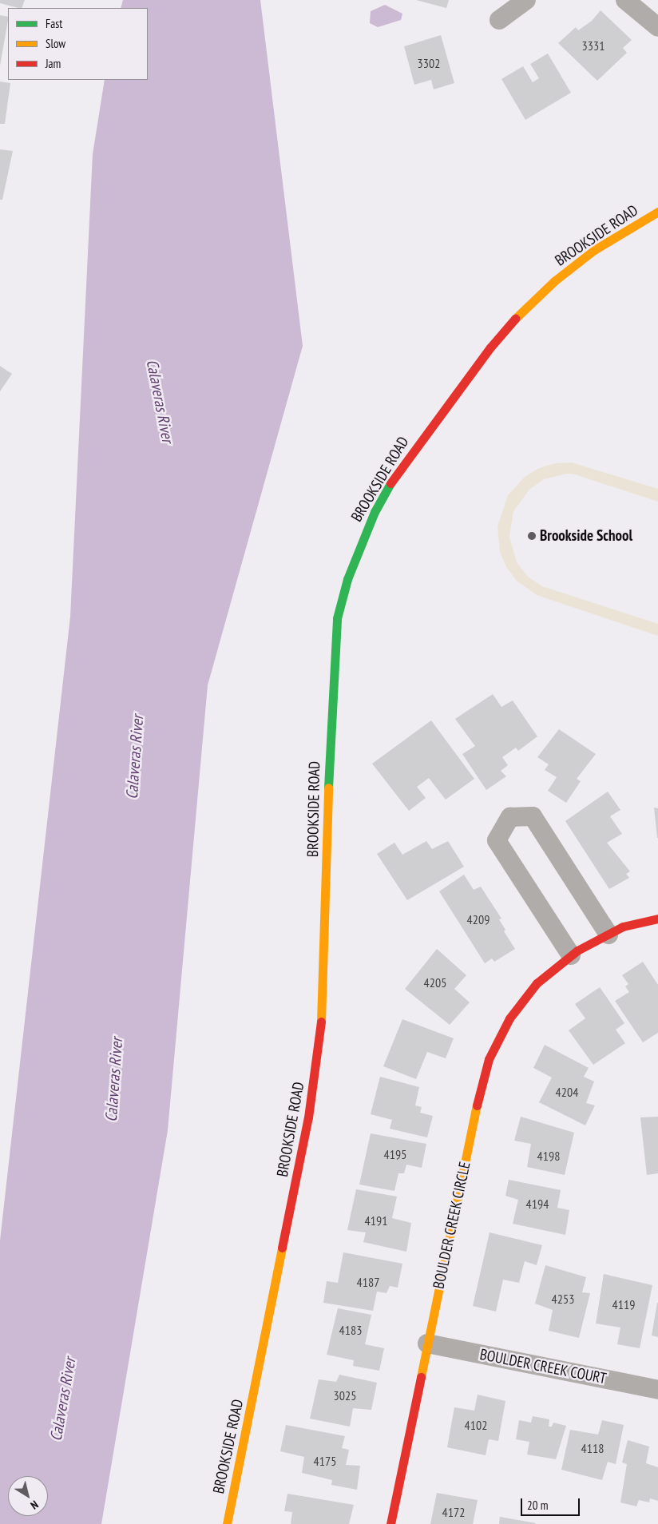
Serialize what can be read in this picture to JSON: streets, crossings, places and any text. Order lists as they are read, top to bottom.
{
  "streets": {
    "street": ["BROOKSIDE ROAD", "BOULDER CREEK CIRCLE", "BOULDER CREEK COURT"]
  },
  "crossings": [
    ["BOULDER CREEK CIRCLE", "BOULDER CREEK COURT"]
  ],
  "water": ["Calaveras River"],
  "places": ["Brookside School"],
  "house_numbers": [
    "3331",
    "3302",
    "4209",
    "4205",
    "4204",
    "4195",
    "4198",
    "4194",
    "4191",
    "4187",
    "4253",
    "4119",
    "4183",
    "3025",
    "4102",
    "4118",
    "4175",
    "4172"
  ],
  "legend": ["Fast", "Slow", "Jam"],
  "scale_bar": "20 m",
  "north": "bottom right"
}
